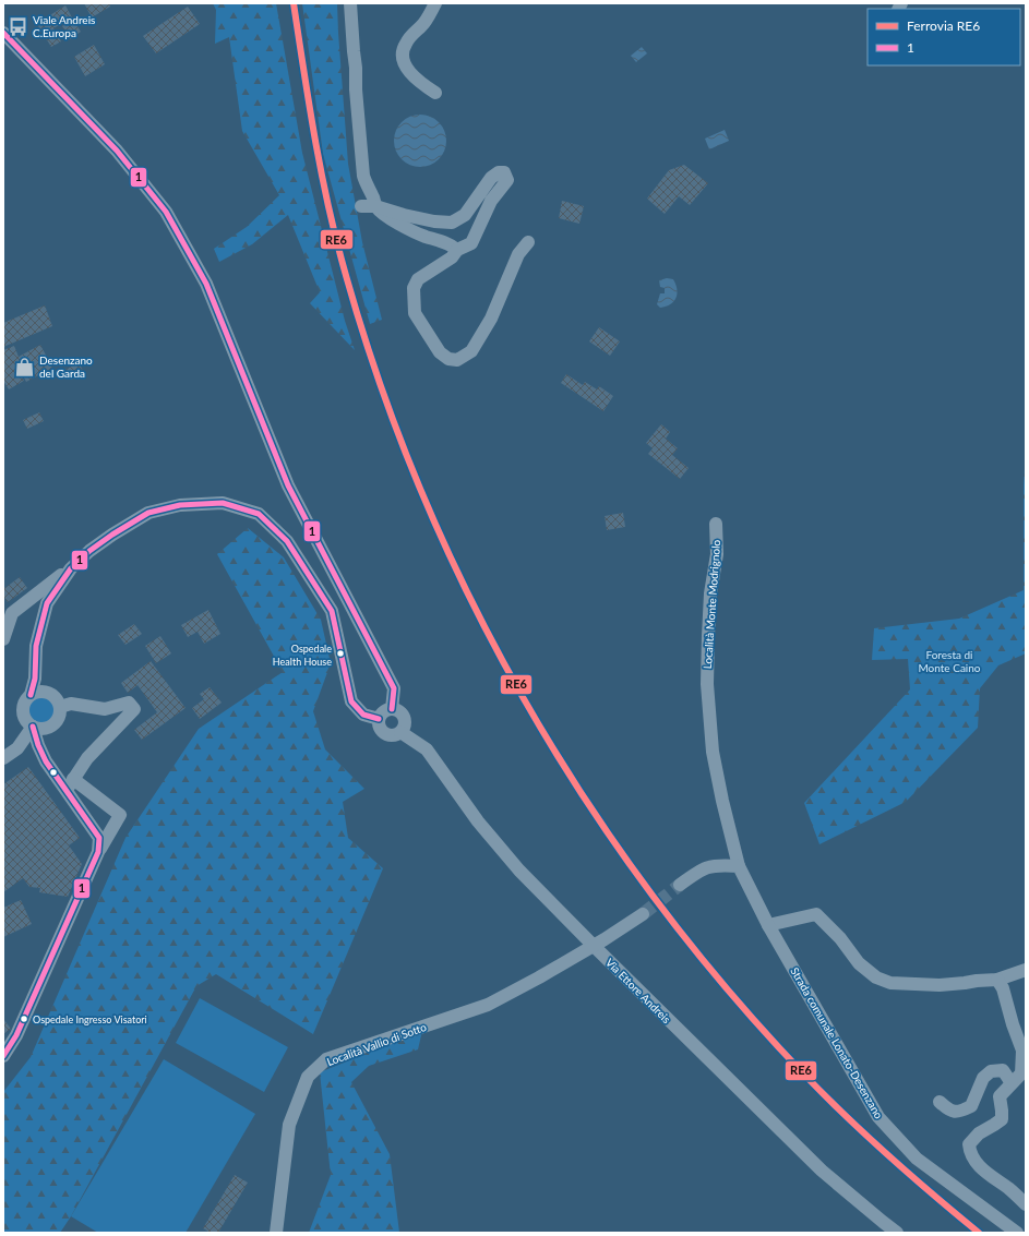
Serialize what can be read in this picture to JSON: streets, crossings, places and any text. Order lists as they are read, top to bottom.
{
  "streets": {
    "street": [
      "Località Monte Modrignolo",
      "Via Ettore Andreis",
      "Strada comunale Lonato-Desenzano",
      "Località Vallio di Sotto"
    ]
  },
  "crossings": [
    ["Località Monte Modrignolo", "Strada comunale Lonato-Desenzano"],
    ["Via Ettore Andreis", "Località Vallio di Sotto"]
  ],
  "parks": ["Foresta di Monte Caino"],
  "places": {
    "bus stop": ["Viale Andreis C.Europa"],
    "shop": ["Desenzano del Garda"],
    "other": ["Ospedale Health House", "Ospedale Ingresso Visatori"]
  },
  "lines": ["rail line RE6", "transit line 1"],
  "legend": ["Ferrovia RE6", "1"]
}
